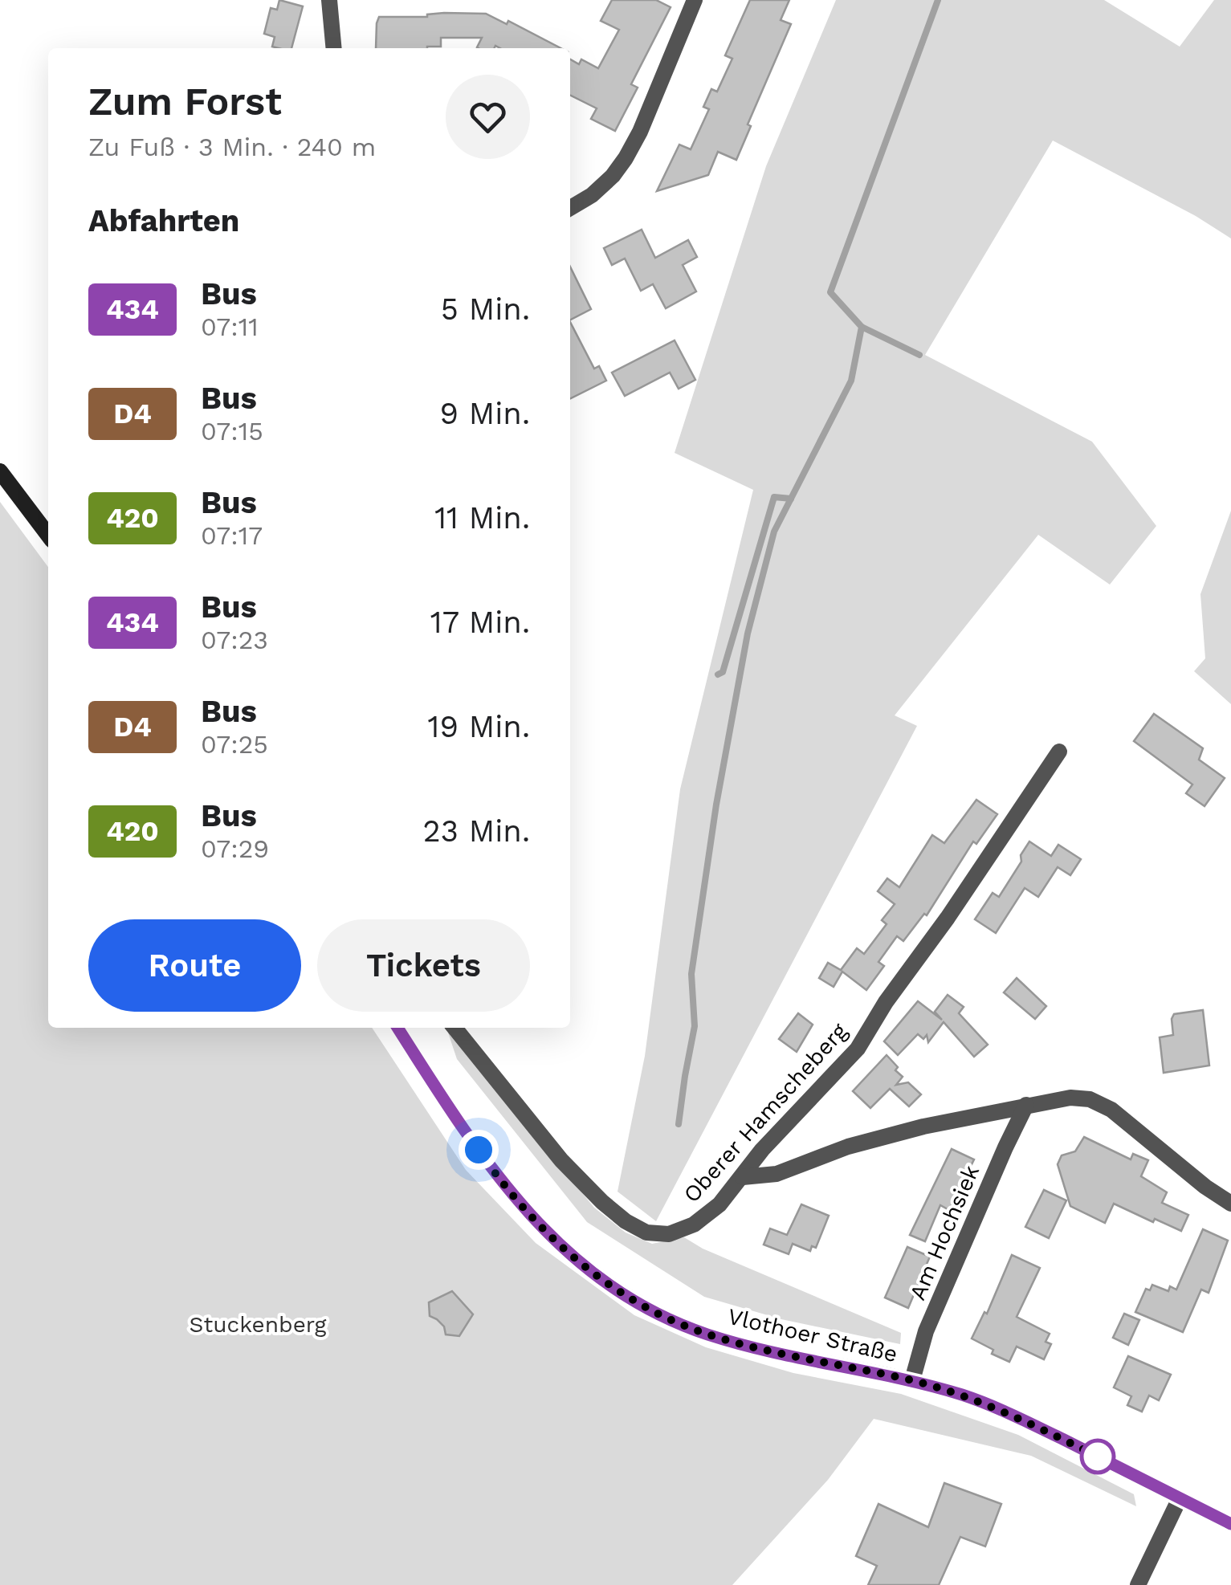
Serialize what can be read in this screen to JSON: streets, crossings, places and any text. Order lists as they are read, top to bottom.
{
  "streets": {
    "main road": ["Vlothoer Straße"],
    "street": ["Oberer Hamscheberg", "Am Hochsiek"]
  },
  "crossings": [
    ["Am Hochsiek", "Vlothoer Straße"]
  ],
  "parks": ["Stuckenberg"],
  "lines": ["bus line 434"],
  "page": {
    "heading": [
      ["Zum Forst", "Zu Fuß · 3 Min. · 240 m"],
      "Abfahrten"
    ],
    "list": [
      {
        "mark": "434",
        "name": "Bus",
        "note": "07:11",
        "value": "5 Min."
      },
      {
        "mark": "D4",
        "name": "Bus",
        "note": "07:15",
        "value": "9 Min."
      },
      {
        "mark": "420",
        "name": "Bus",
        "note": "07:17",
        "value": "11 Min."
      },
      {
        "mark": "434",
        "name": "Bus",
        "note": "07:23",
        "value": "17 Min."
      },
      {
        "mark": "D4",
        "name": "Bus",
        "note": "07:25",
        "value": "19 Min."
      },
      {
        "mark": "420",
        "name": "Bus",
        "note": "07:29",
        "value": "23 Min."
      }
    ],
    "buttons": ["Route", "Tickets"]
  }
}
